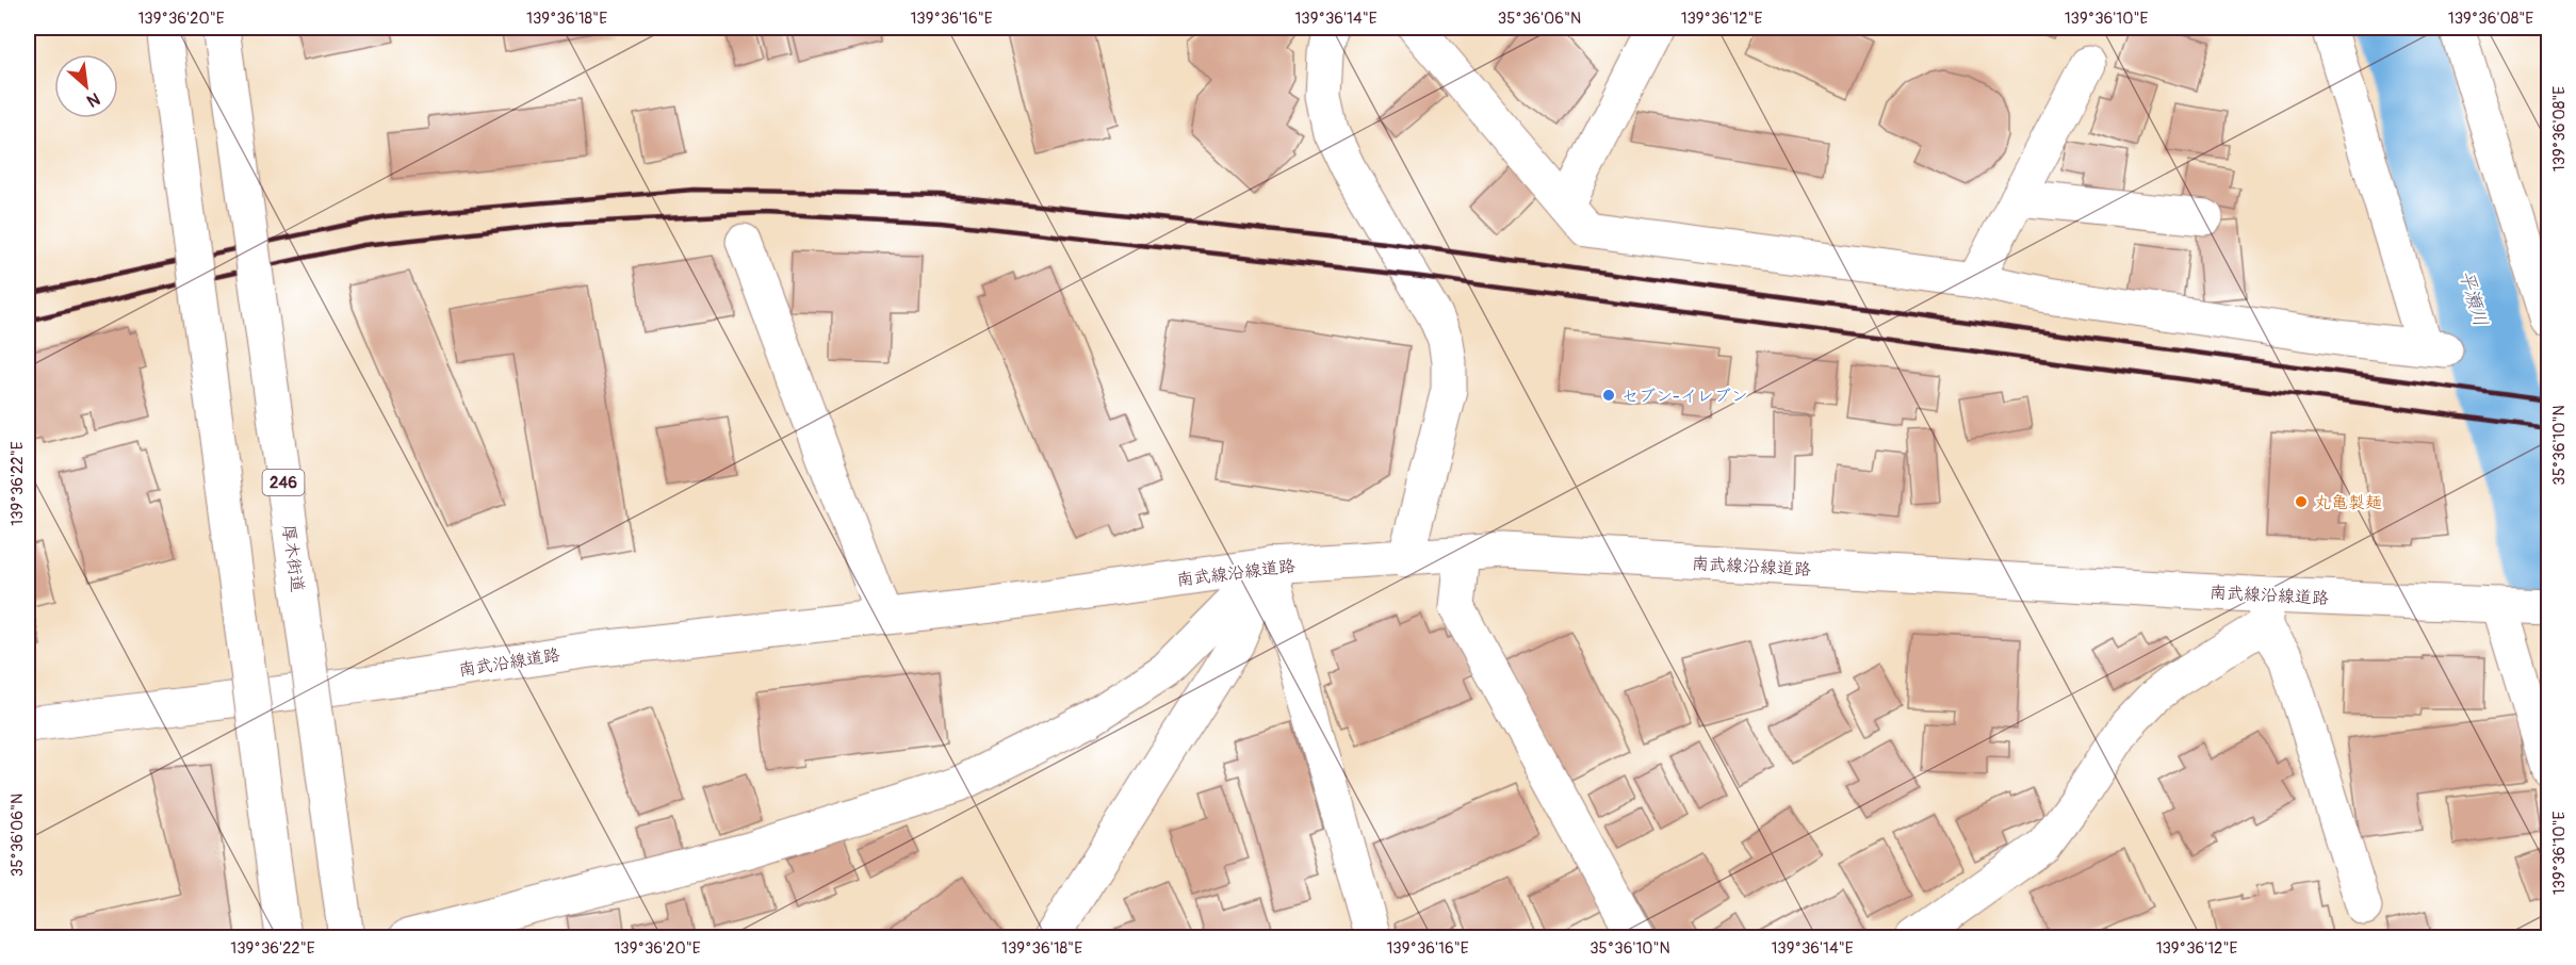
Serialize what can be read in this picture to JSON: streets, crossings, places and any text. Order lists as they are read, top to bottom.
{
  "streets": {
    "main road": [
      "246",
      "厚木街道",
      "南武線沿線道路",
      "南武沿線道路"
    ]
  },
  "crossings": [
    ["南武線沿線道路", "南武沿線道路"]
  ],
  "water": ["平瀬川"],
  "places": ["セブン-イレブン", "丸亀製麺"],
  "north": "bottom right",
  "coordinates": [
    "139°36'20\"E",
    "139°36'18\"E",
    "139°36'16\"E",
    "139°36'14\"E",
    "35°36'06\"N",
    "139°36'12\"E",
    "139°36'10\"E",
    "139°36'08\"E",
    "35°36'10\"N",
    "139°36'22\"E"
  ]
}
